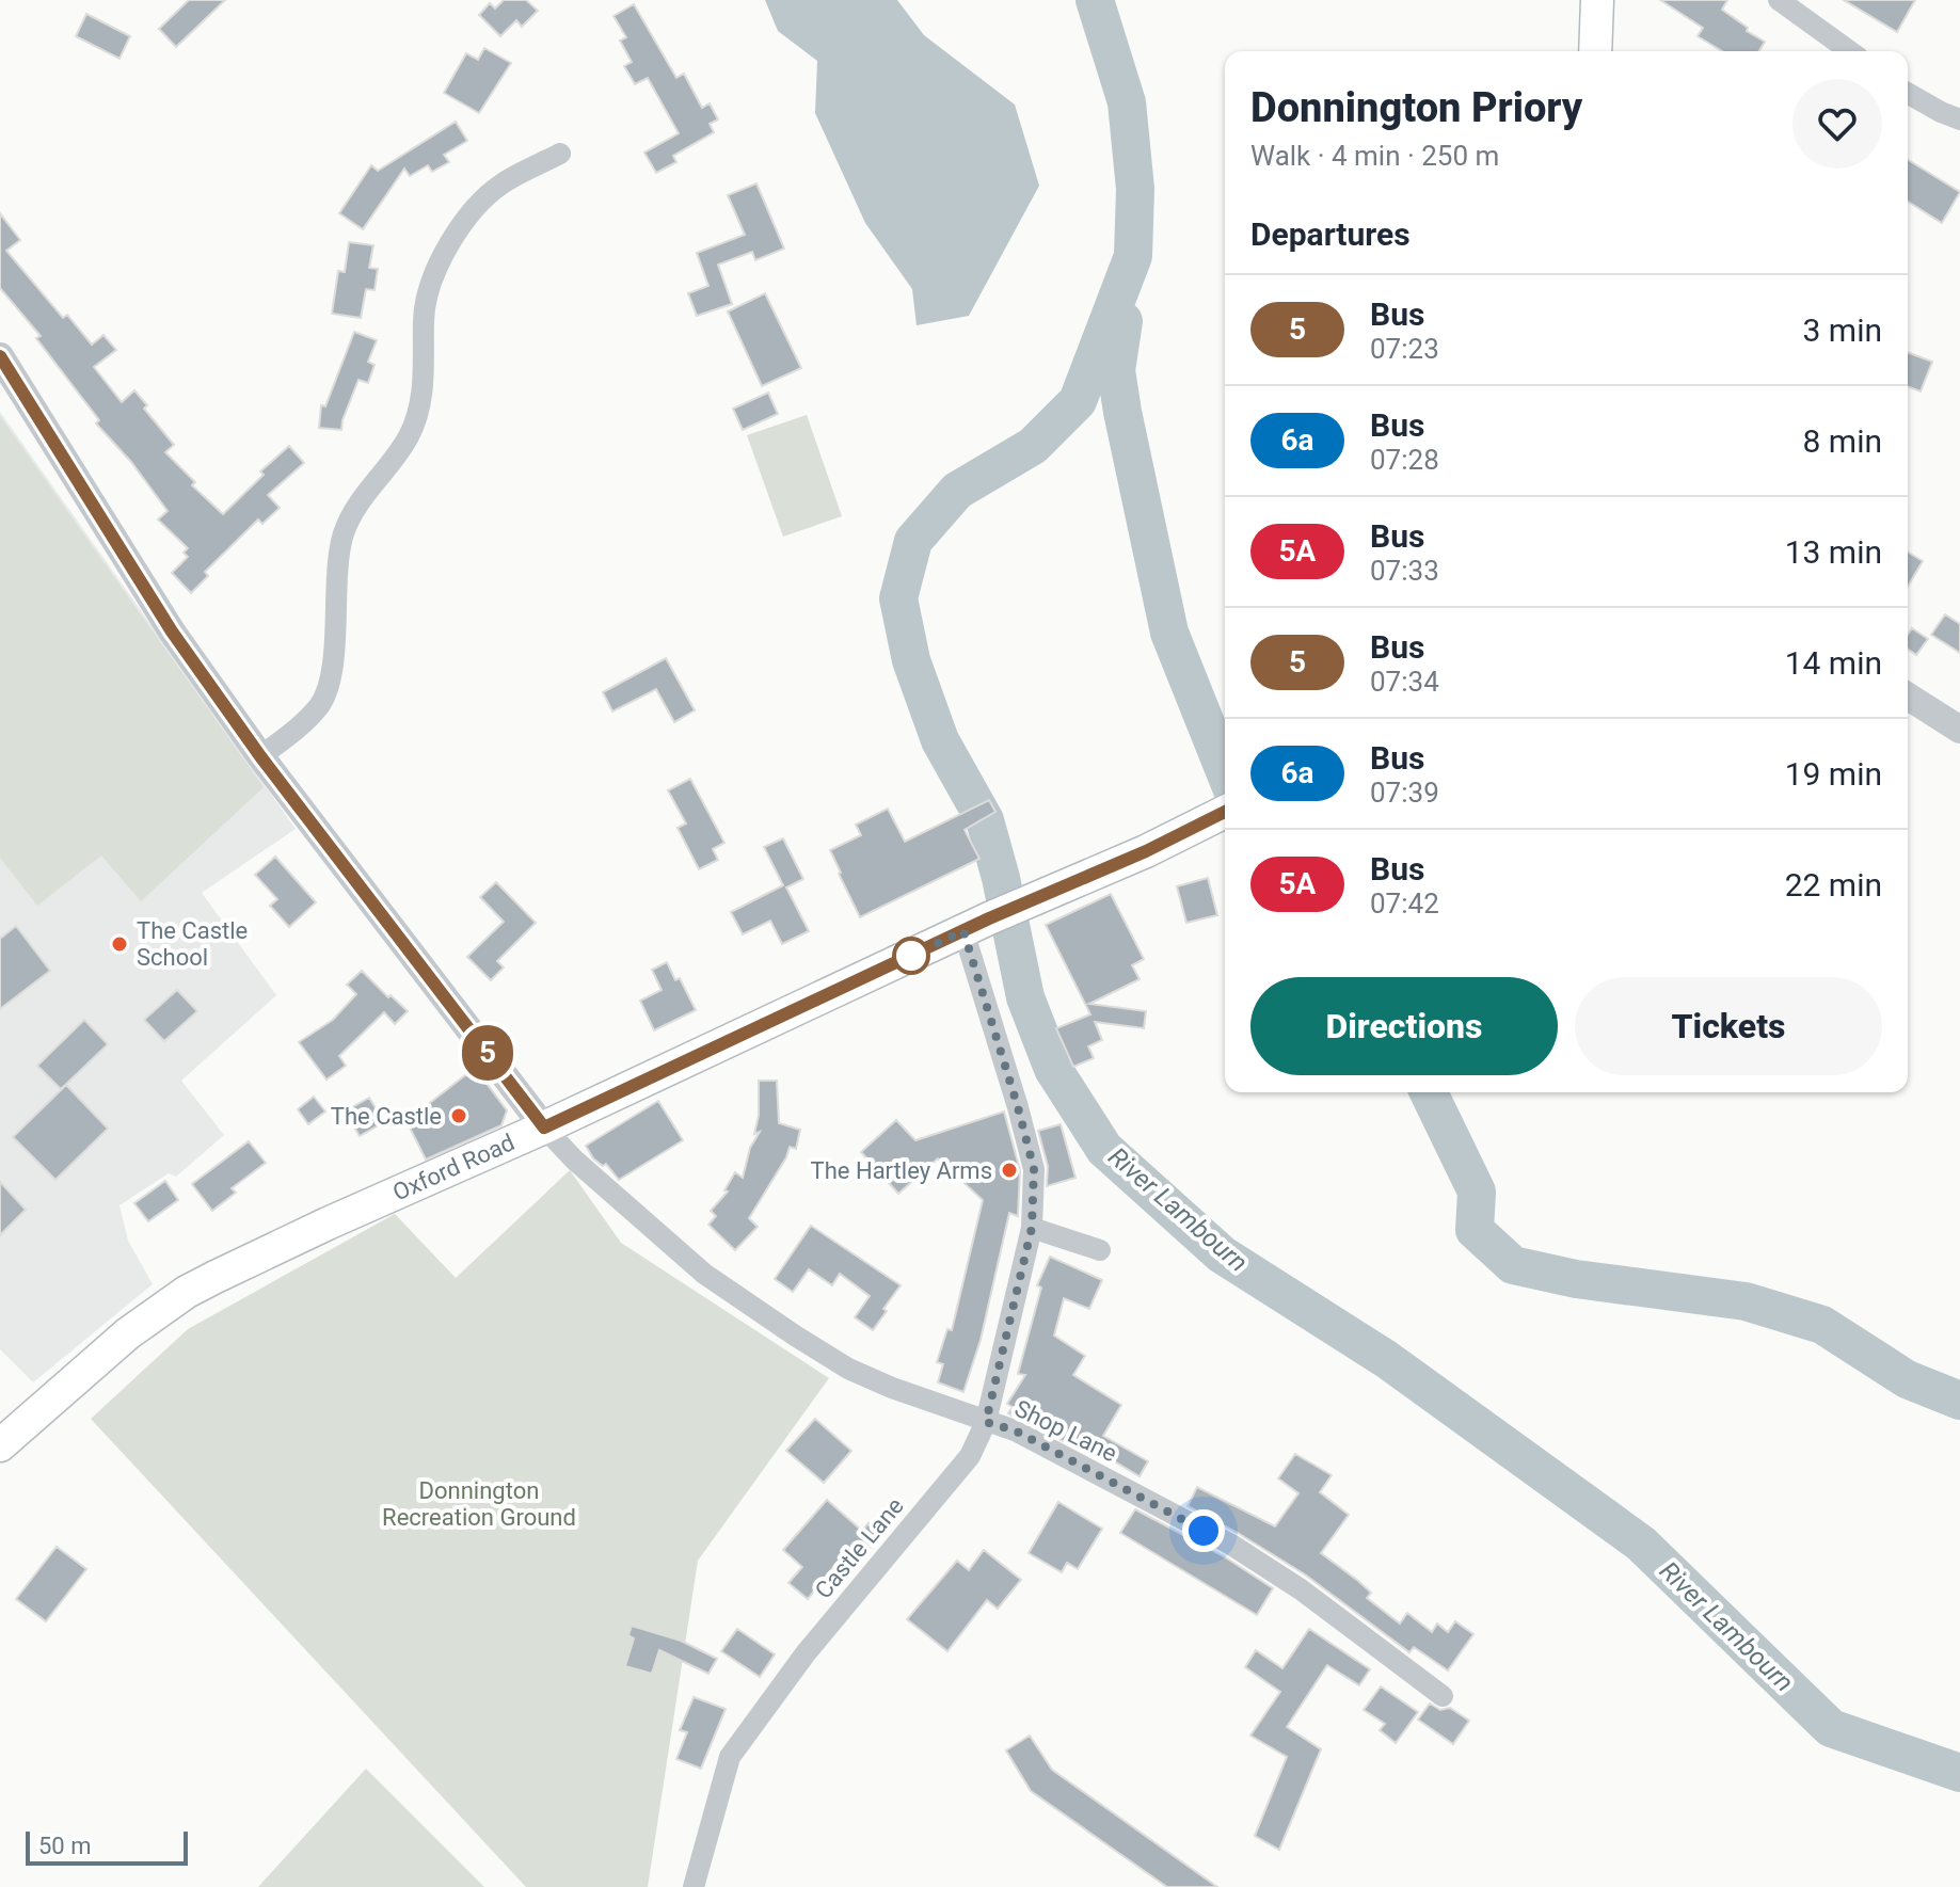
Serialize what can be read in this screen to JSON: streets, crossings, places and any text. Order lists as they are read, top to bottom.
{
  "streets": {
    "main road": ["Oxford Road"],
    "street": ["Shop Lane", "Castle Lane"]
  },
  "crossings": [
    ["Oxford Road", "Shop Lane"],
    ["Oxford Road", "Castle Lane"],
    ["Shop Lane", "Castle Lane"]
  ],
  "water": ["River Lambourn"],
  "parks": ["Donnington Recreation Ground"],
  "places": ["The Castle School", "The Castle", "The Hartley Arms"],
  "lines": ["bus line 5"],
  "scale_bar": "50 m",
  "page": {
    "on_map": "5",
    "heading": [
      ["Donnington Priory", "Walk · 4 min · 250 m"],
      "Departures"
    ],
    "list": [
      {
        "mark": "5",
        "name": "Bus",
        "note": "07:23",
        "value": "3 min"
      },
      {
        "mark": "6a",
        "name": "Bus",
        "note": "07:28",
        "value": "8 min"
      },
      {
        "mark": "5A",
        "name": "Bus",
        "note": "07:33",
        "value": "13 min"
      },
      {
        "mark": "5",
        "name": "Bus",
        "note": "07:34",
        "value": "14 min"
      },
      {
        "mark": "6a",
        "name": "Bus",
        "note": "07:39",
        "value": "19 min"
      },
      {
        "mark": "5A",
        "name": "Bus",
        "note": "07:42",
        "value": "22 min"
      }
    ],
    "buttons": ["Directions", "Tickets"],
    "scale": "50 m"
  }
}
